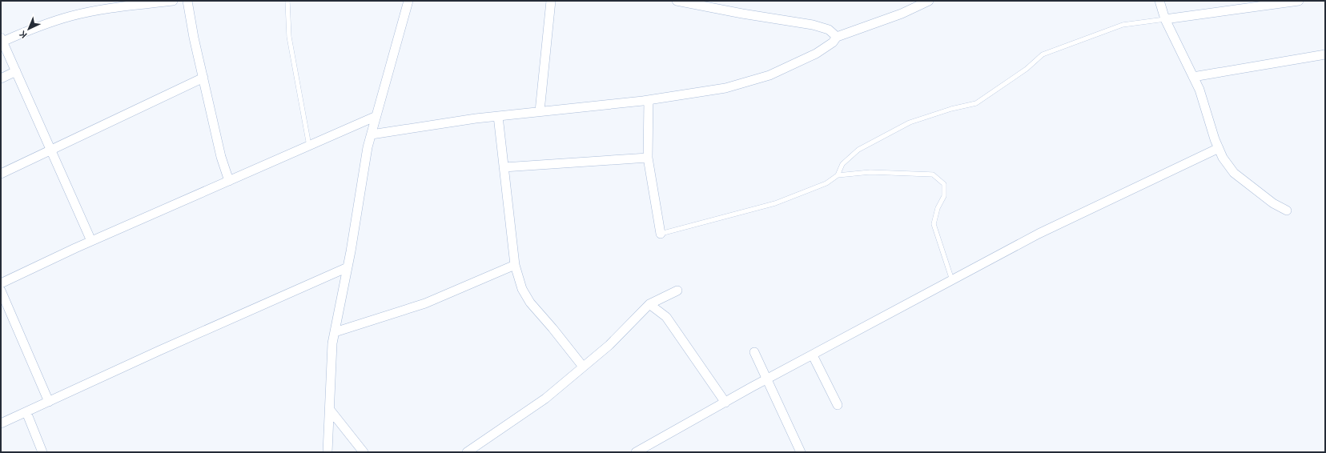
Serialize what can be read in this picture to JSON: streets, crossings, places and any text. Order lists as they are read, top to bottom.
{
  "north": "bottom left"
}
